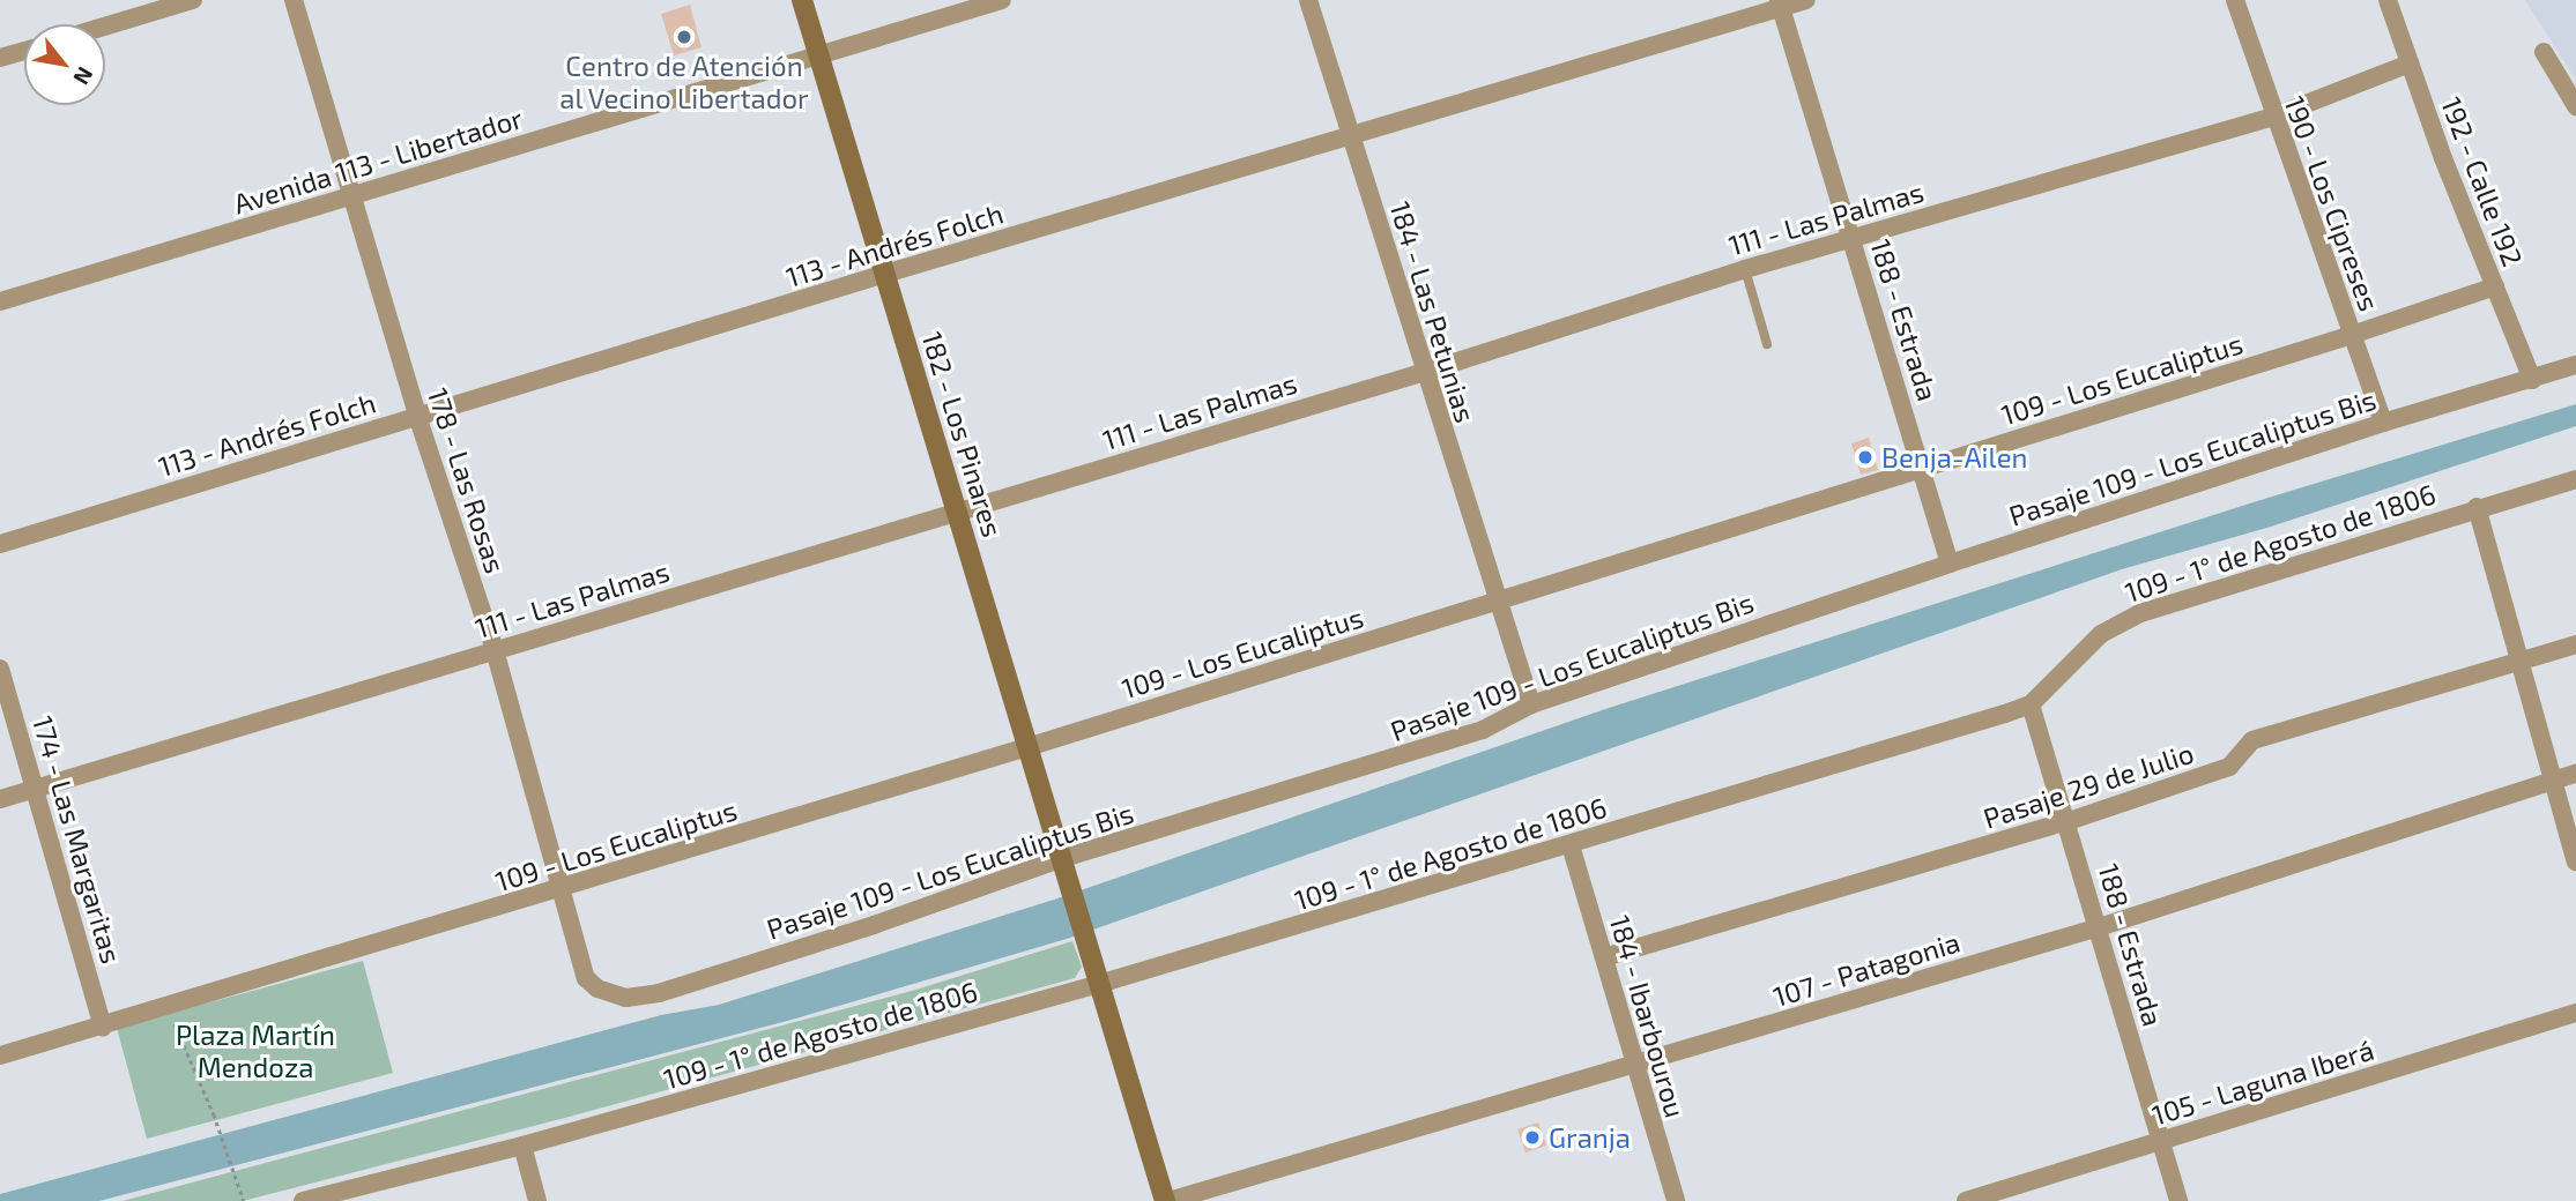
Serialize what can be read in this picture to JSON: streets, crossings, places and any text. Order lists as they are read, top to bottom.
{
  "streets": {
    "street": [
      "Avenida 113 - Libertador",
      "192 - Calle 192",
      "190 - Los Cipreses",
      "111 - Las Palmas",
      "113 - Andrés Folch",
      "184 - Las Petunias",
      "188 - Estrada",
      "109 - Los Eucaliptus",
      "182 - Los Pinares",
      "Pasaje 109 - Los Eucaliptus Bis",
      "178 - Las Rosas",
      "109 - 1° de Agosto de 1806",
      "Pasaje 29 de Julio",
      "174 - Las Margaritas",
      "107 - Patagonia",
      "184 - Ibarbourou",
      "105 - Laguna Iberá"
    ]
  },
  "crossings": [
    ["Avenida 113 - Libertador", "182 - Los Pinares"],
    ["Avenida 113 - Libertador", "178 - Las Rosas"],
    ["192 - Calle 192", "111 - Las Palmas"],
    ["192 - Calle 192", "109 - Los Eucaliptus"],
    ["192 - Calle 192", "Pasaje 109 - Los Eucaliptus Bis"],
    ["190 - Los Cipreses", "111 - Las Palmas"],
    ["190 - Los Cipreses", "109 - Los Eucaliptus"],
    ["190 - Los Cipreses", "Pasaje 109 - Los Eucaliptus Bis"],
    ["111 - Las Palmas", "184 - Las Petunias"],
    ["111 - Las Palmas", "188 - Estrada"],
    ["111 - Las Palmas", "182 - Los Pinares"],
    ["111 - Las Palmas", "178 - Las Rosas"],
    ["111 - Las Palmas", "174 - Las Margaritas"],
    ["113 - Andrés Folch", "184 - Las Petunias"],
    ["113 - Andrés Folch", "188 - Estrada"],
    ["113 - Andrés Folch", "182 - Los Pinares"],
    ["113 - Andrés Folch", "178 - Las Rosas"],
    ["184 - Las Petunias", "109 - Los Eucaliptus"],
    ["184 - Las Petunias", "Pasaje 109 - Los Eucaliptus Bis"],
    ["188 - Estrada", "109 - Los Eucaliptus"],
    ["188 - Estrada", "Pasaje 109 - Los Eucaliptus Bis"],
    ["188 - Estrada", "109 - 1° de Agosto de 1806"],
    ["188 - Estrada", "Pasaje 29 de Julio"],
    ["188 - Estrada", "107 - Patagonia"],
    ["188 - Estrada", "105 - Laguna Iberá"],
    ["109 - Los Eucaliptus", "182 - Los Pinares"],
    ["109 - Los Eucaliptus", "178 - Las Rosas"],
    ["109 - Los Eucaliptus", "174 - Las Margaritas"],
    ["182 - Los Pinares", "Pasaje 109 - Los Eucaliptus Bis"],
    ["182 - Los Pinares", "109 - 1° de Agosto de 1806"],
    ["182 - Los Pinares", "107 - Patagonia"],
    ["Pasaje 109 - Los Eucaliptus Bis", "178 - Las Rosas"],
    ["109 - 1° de Agosto de 1806", "184 - Ibarbourou"],
    ["Pasaje 29 de Julio", "184 - Ibarbourou"],
    ["107 - Patagonia", "184 - Ibarbourou"]
  ],
  "parks": ["Plaza Martín Mendoza"],
  "places": ["Centro de Atención al Vecino Libertador", "Benja-Ailen", "Granja"],
  "north": "bottom right"
}
